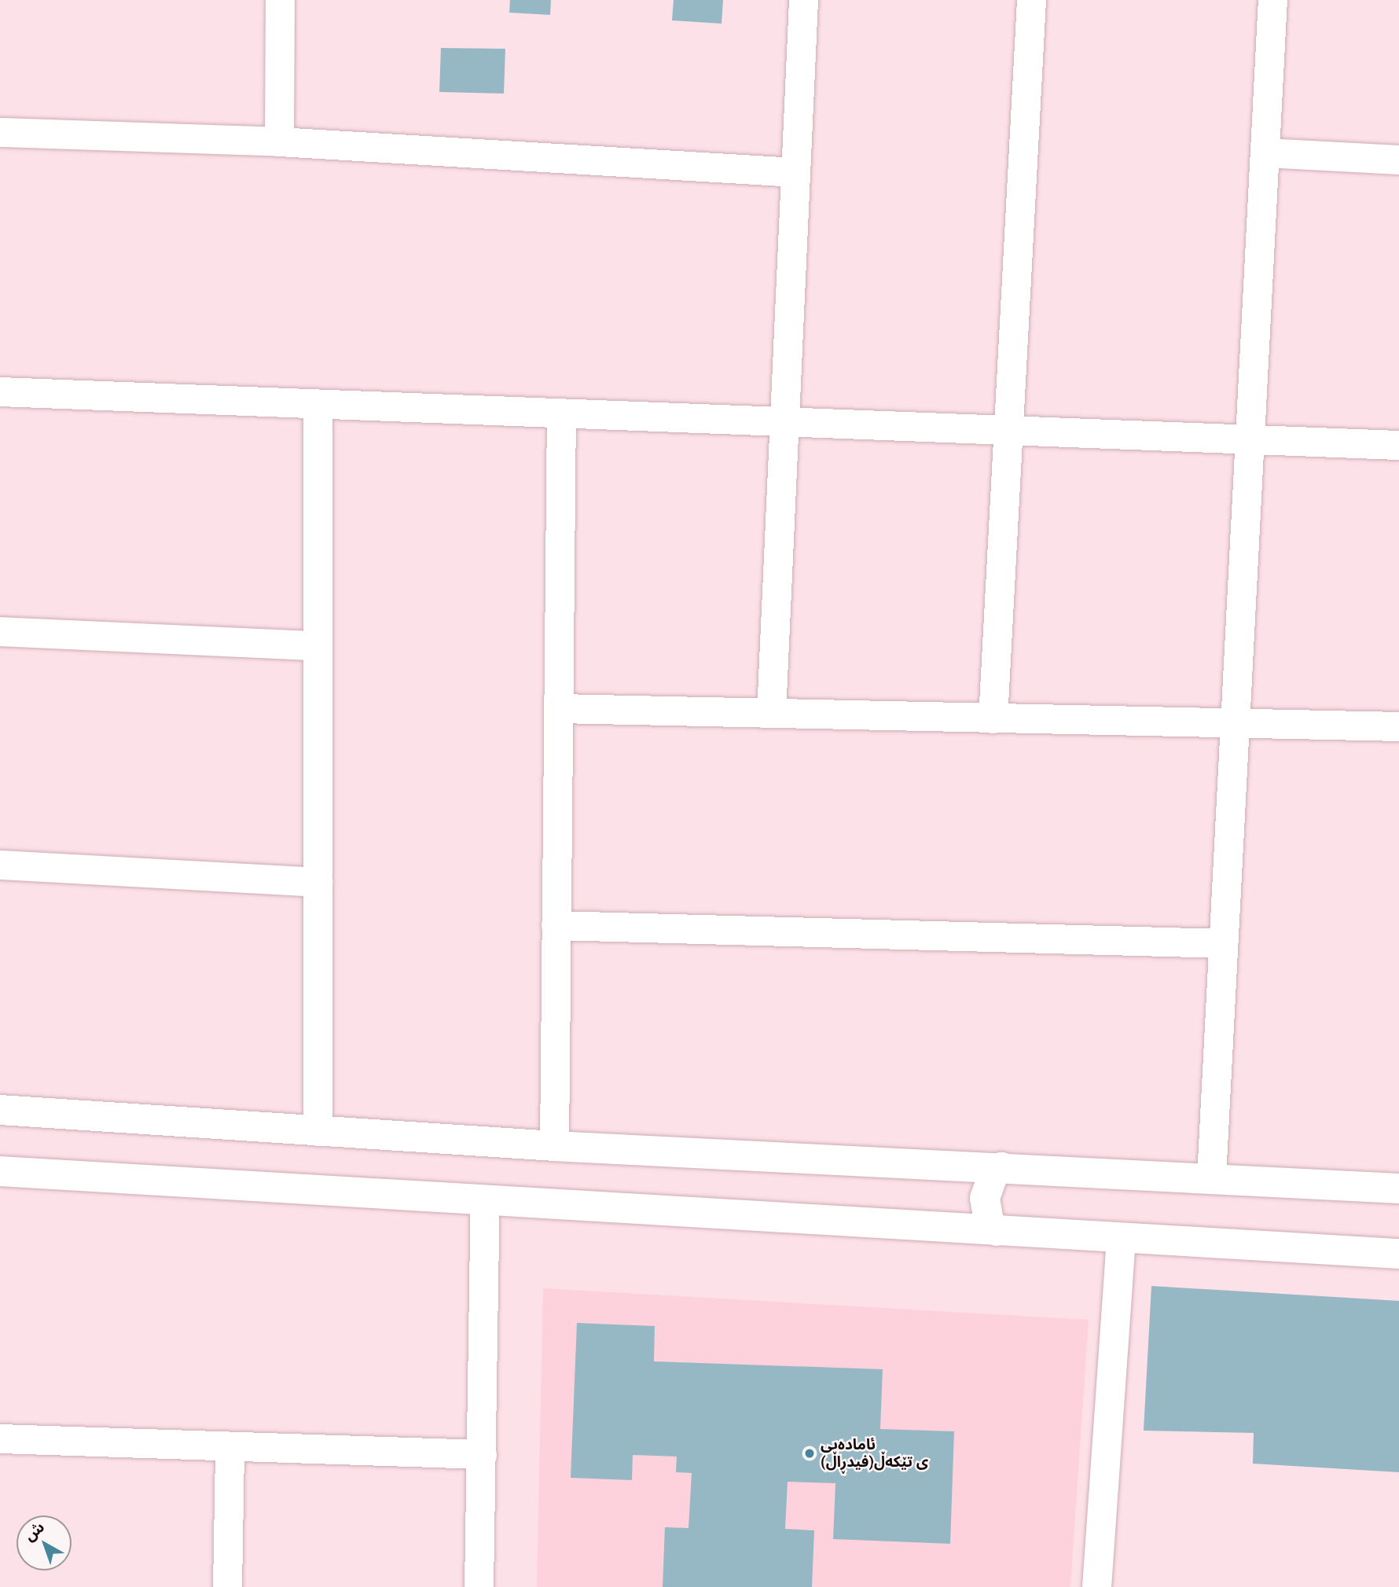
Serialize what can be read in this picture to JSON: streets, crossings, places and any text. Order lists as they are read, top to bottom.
{
  "places": ["ئامادەیی (فیدڕاڵ)ی تێکەڵ"],
  "north": "top left"
}
